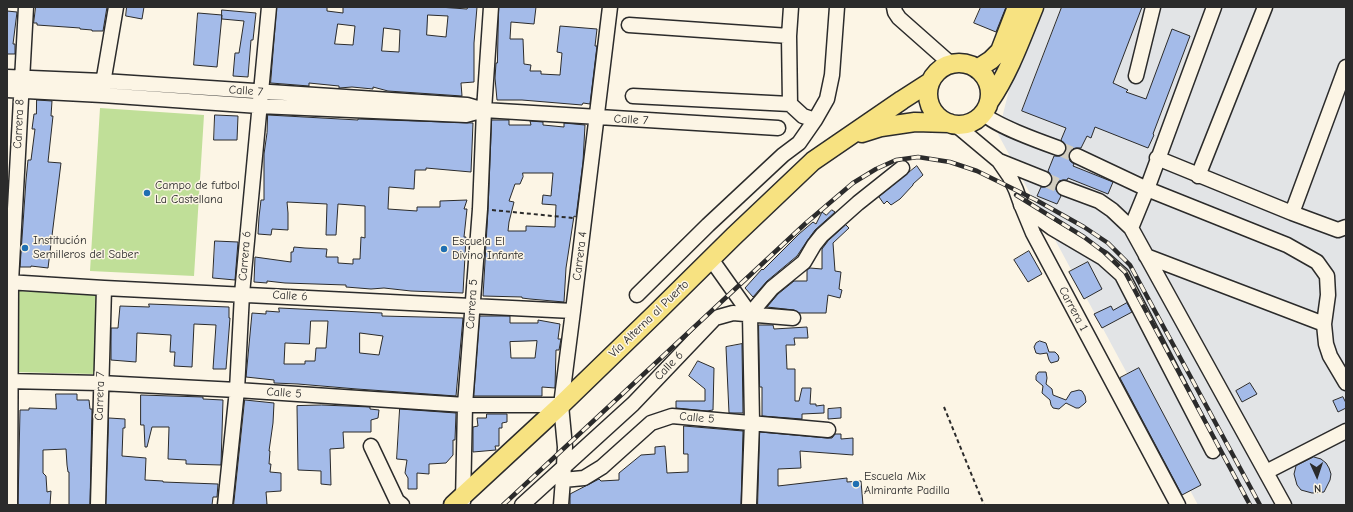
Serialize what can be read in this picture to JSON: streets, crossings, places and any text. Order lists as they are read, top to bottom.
{
  "streets": {
    "main road": ["Carrera 1", "Vía Alterna al Puerto"],
    "street": [
      "Calle 7",
      "Carrera 8",
      "Carrera 6",
      "Carrera 4",
      "Calle 6",
      "Carrera 5",
      "Calle 5",
      "Carrera 7"
    ]
  },
  "crossings": [
    ["Calle 7", "Carrera 8"],
    ["Calle 7", "Carrera 6"],
    ["Calle 7", "Carrera 4"],
    ["Calle 7", "Carrera 5"],
    ["Carrera 8", "Calle 6"],
    ["Carrera 8", "Calle 5"],
    ["Carrera 6", "Calle 6"],
    ["Carrera 6", "Calle 5"],
    ["Carrera 4", "Calle 6"],
    ["Carrera 4", "Vía Alterna al Puerto"],
    ["Carrera 4", "Calle 5"],
    ["Calle 6", "Carrera 5"],
    ["Calle 6", "Calle 5"],
    ["Calle 6", "Carrera 7"],
    ["Carrera 5", "Vía Alterna al Puerto"],
    ["Carrera 5", "Calle 5"],
    ["Carrera 1", "Vía Alterna al Puerto"],
    ["Vía Alterna al Puerto", "Calle 5"],
    ["Calle 5", "Carrera 7"]
  ],
  "places": [
    "Campo de futbol La Castellana",
    "Institución Semilleros del Saber",
    "Escuela El Divino Infante",
    "Escuela Mix Almirante Padilla"
  ],
  "north": "bottom"
}
